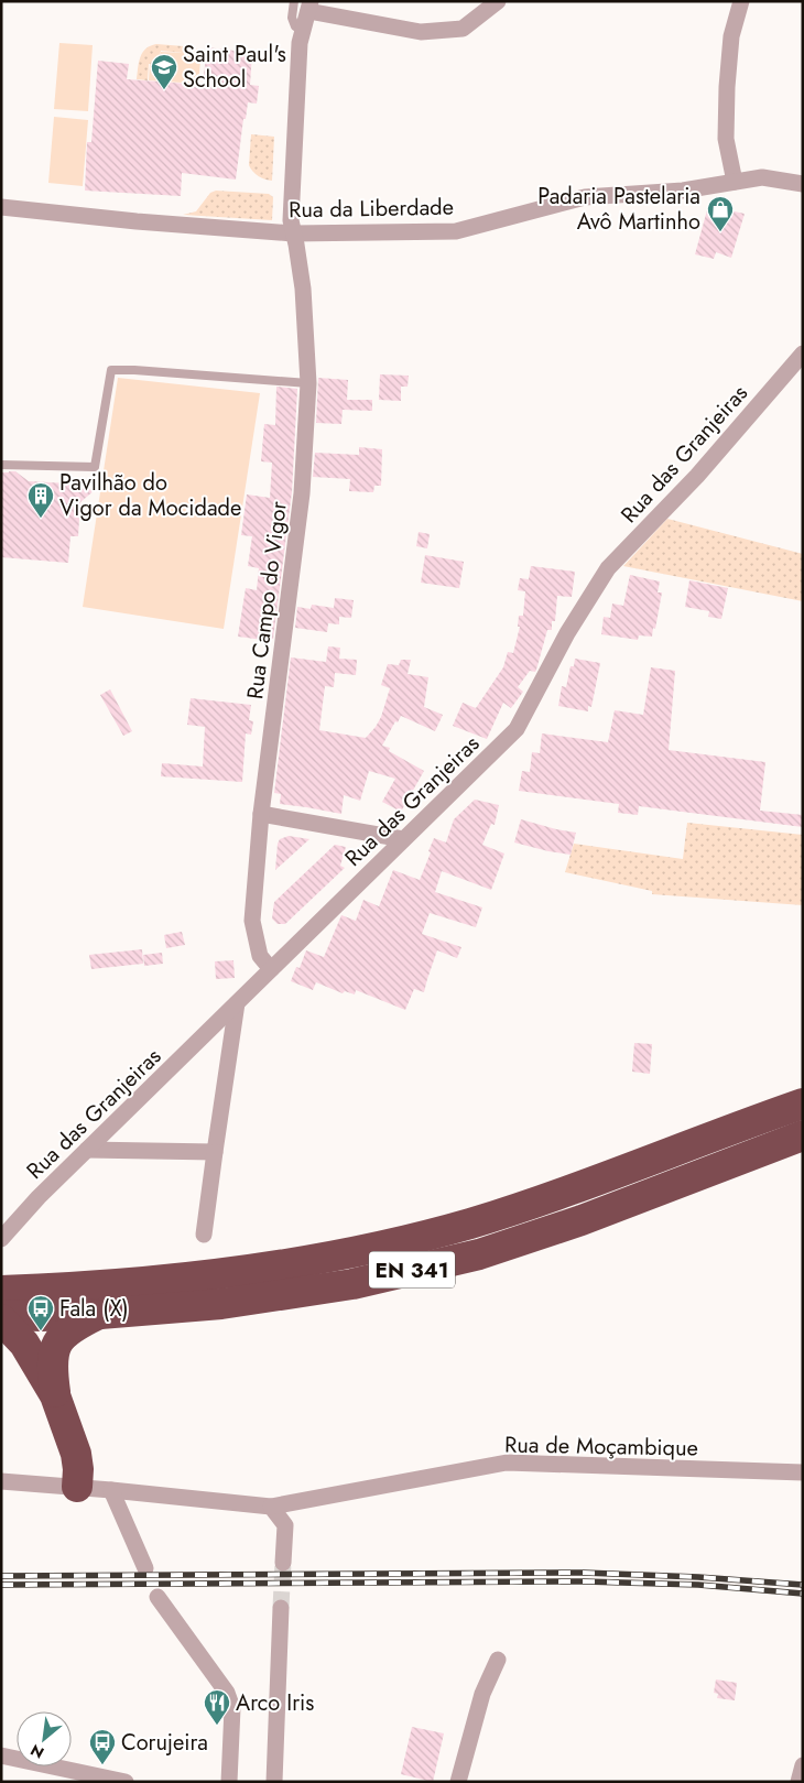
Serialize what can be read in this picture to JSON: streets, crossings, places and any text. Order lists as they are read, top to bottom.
{
  "streets": {
    "highway": ["EN 341"],
    "street": [
      "Rua da Liberdade",
      "Rua das Granjeiras",
      "Rua Campo do Vigor",
      "Rua de Moçambique"
    ]
  },
  "crossings": [
    ["Rua da Liberdade", "Rua Campo do Vigor"],
    ["Rua das Granjeiras", "Rua Campo do Vigor"]
  ],
  "places": {
    "school or university": ["Saint Paul's School"],
    "shop": ["Padaria Pastelaria Avô Martinho"],
    "building": ["Pavilhão do Vigor da Mocidade"],
    "bus stop": ["Fala (X)", "Corujeira"],
    "restaurant": ["Arco Iris"]
  },
  "north": "bottom left"
}
